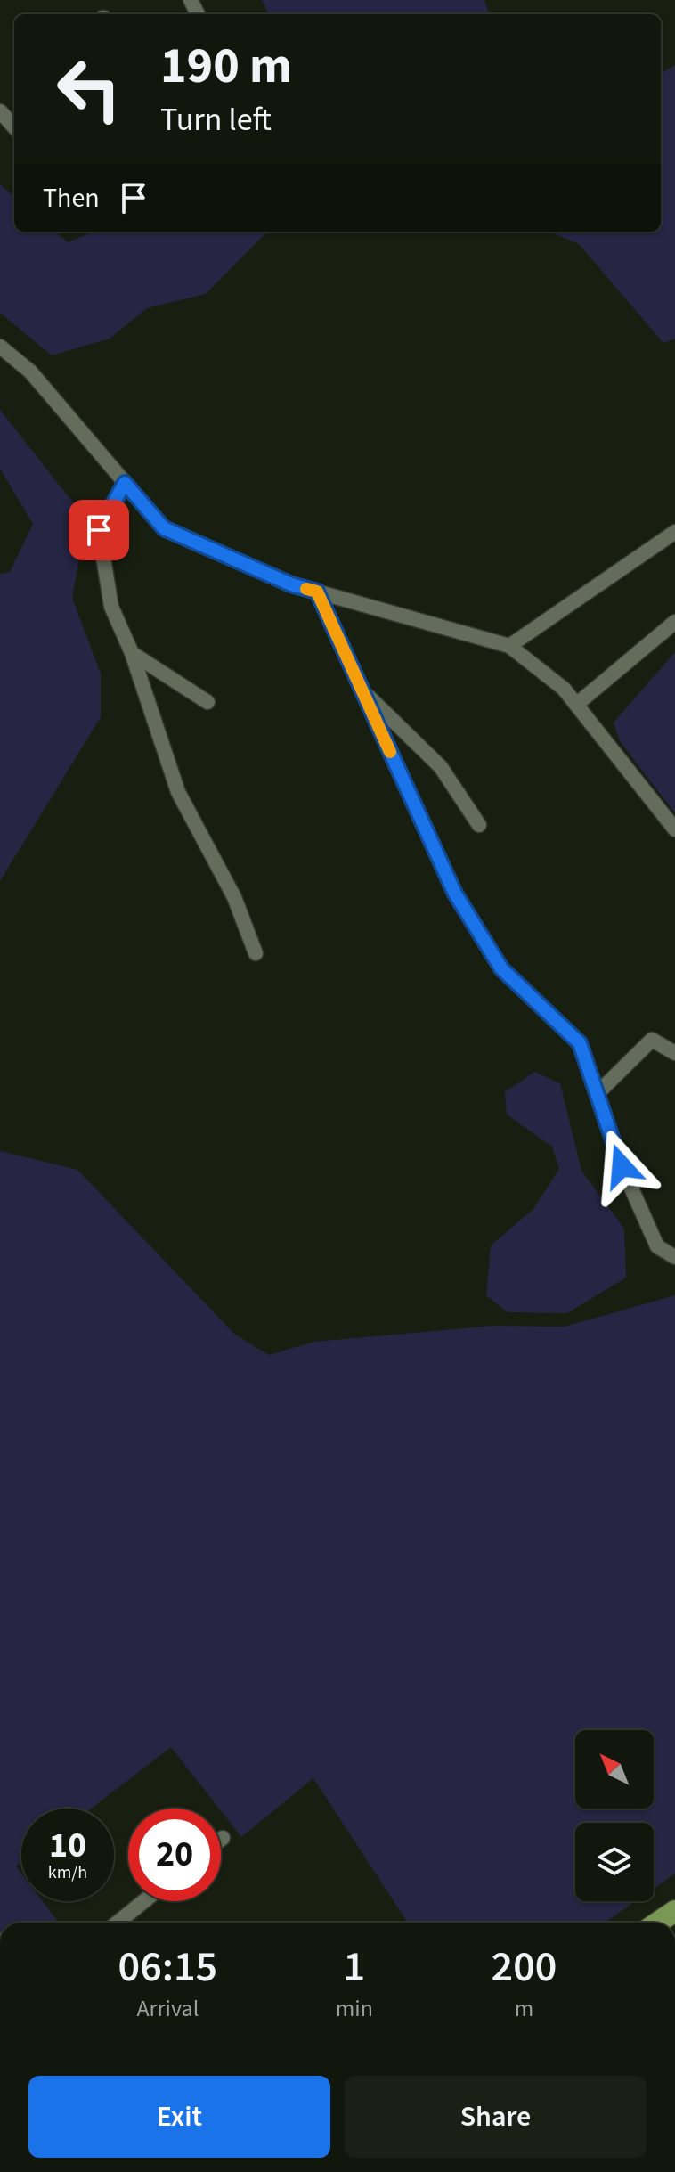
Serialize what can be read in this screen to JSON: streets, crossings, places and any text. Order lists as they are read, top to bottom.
{
  "north": "top left",
  "page": {
    "turn": ["190 m", "Turn left"],
    "then": "Then",
    "speed": "10 km/h",
    "limit": "20",
    "eta": [
      "06:15",
      "Arrival",
      "1",
      "min",
      "200",
      "m"
    ],
    "buttons": ["Exit", "Share"]
  }
}
